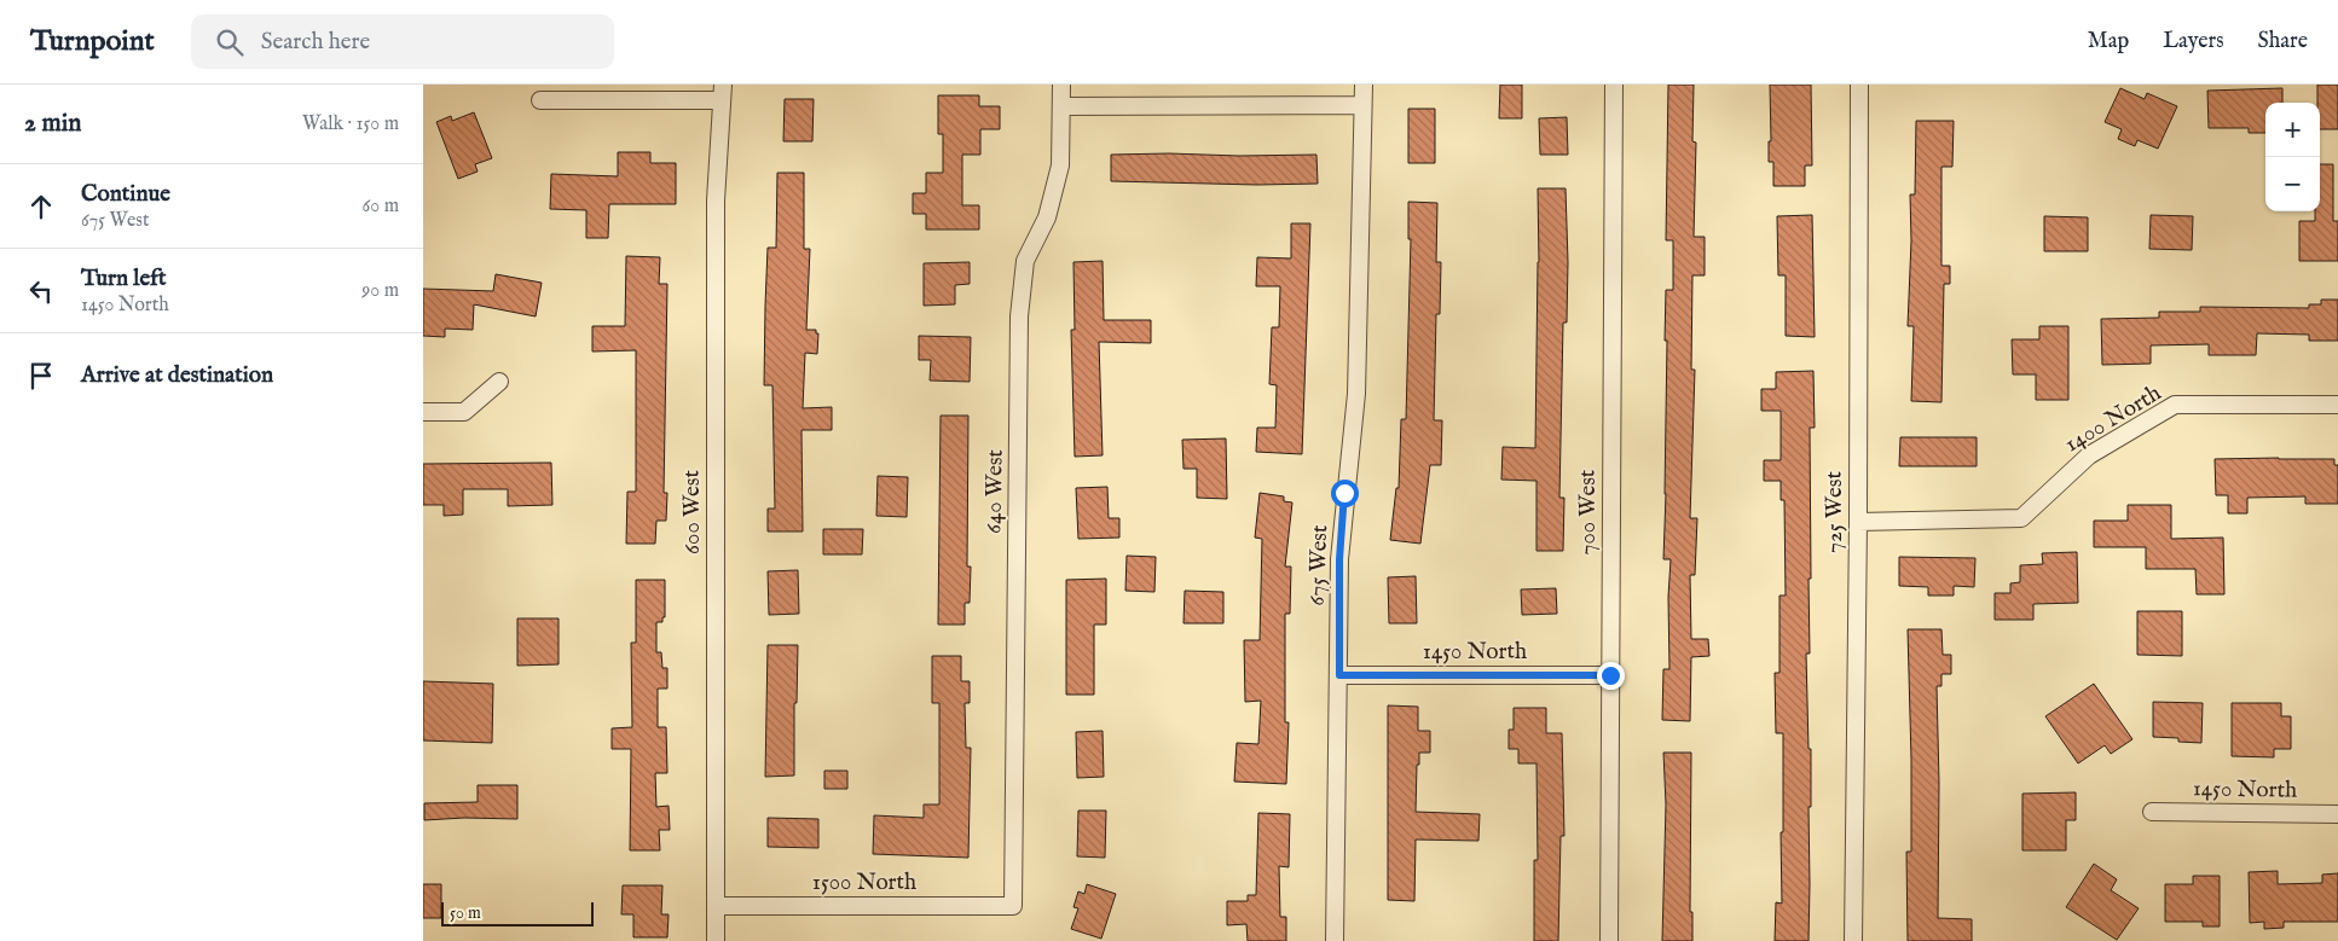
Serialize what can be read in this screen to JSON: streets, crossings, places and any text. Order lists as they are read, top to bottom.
{
  "streets": {
    "street": [
      "1400 North",
      "640 West",
      "600 West",
      "700 West",
      "725 West",
      "675 West",
      "1450 North",
      "1500 North"
    ]
  },
  "crossings": [
    ["1400 North", "725 West"],
    ["640 West", "1500 North"],
    ["600 West", "1500 North"],
    ["700 West", "1450 North"],
    ["675 West", "1450 North"]
  ],
  "scale_bar": "50 m",
  "page": {
    "header": "Turnpoint",
    "search": "Search here",
    "nav": ["Map", "Layers", "Share"],
    "heading": ["2 min", "Walk · 150 m"],
    "map_buttons": ["+", "−"],
    "list": [
      ["Continue", "675 West", "60 m"],
      ["Turn left", "1450 North", "90 m"],
      "Arrive at destination"
    ],
    "scale": "50 m"
  }
}
